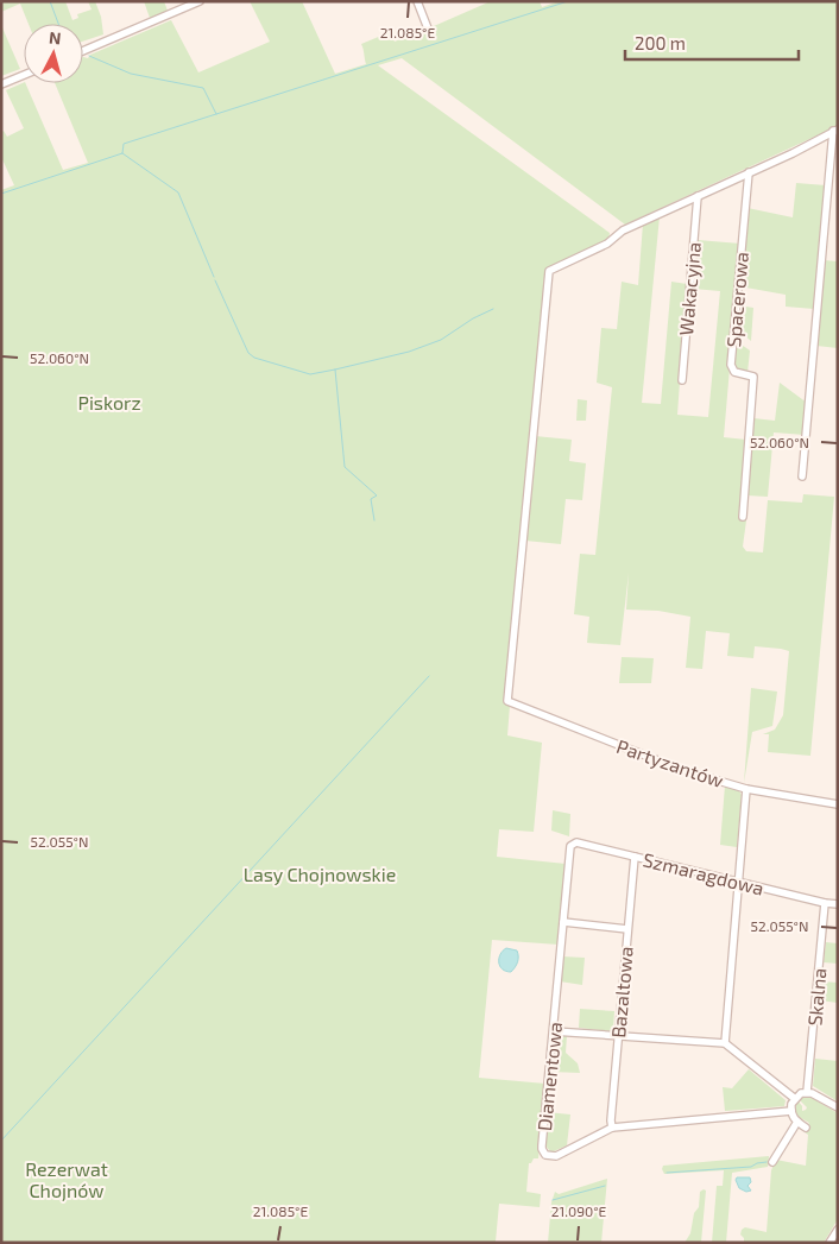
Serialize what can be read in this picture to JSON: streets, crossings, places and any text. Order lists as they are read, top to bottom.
{
  "streets": {
    "street": [
      "Wakacyjna",
      "Spacerowa",
      "Partyzantów",
      "Szmaragdowa",
      "Bazaltowa",
      "Skalna",
      "Diamentowa"
    ]
  },
  "crossings": [
    ["Wakacyjna", "Partyzantów"],
    ["Szmaragdowa", "Bazaltowa"],
    ["Szmaragdowa", "Skalna"],
    ["Szmaragdowa", "Diamentowa"],
    ["Bazaltowa", "Diamentowa"]
  ],
  "parks": ["Piskorz", "Lasy Chojnowskie", "Rezerwat Chojnów"],
  "scale_bar": "200 m",
  "north": "top",
  "coordinates": [
    "21.085°E",
    "52.060°N",
    "52.055°N",
    "21.090°E"
  ]
}
